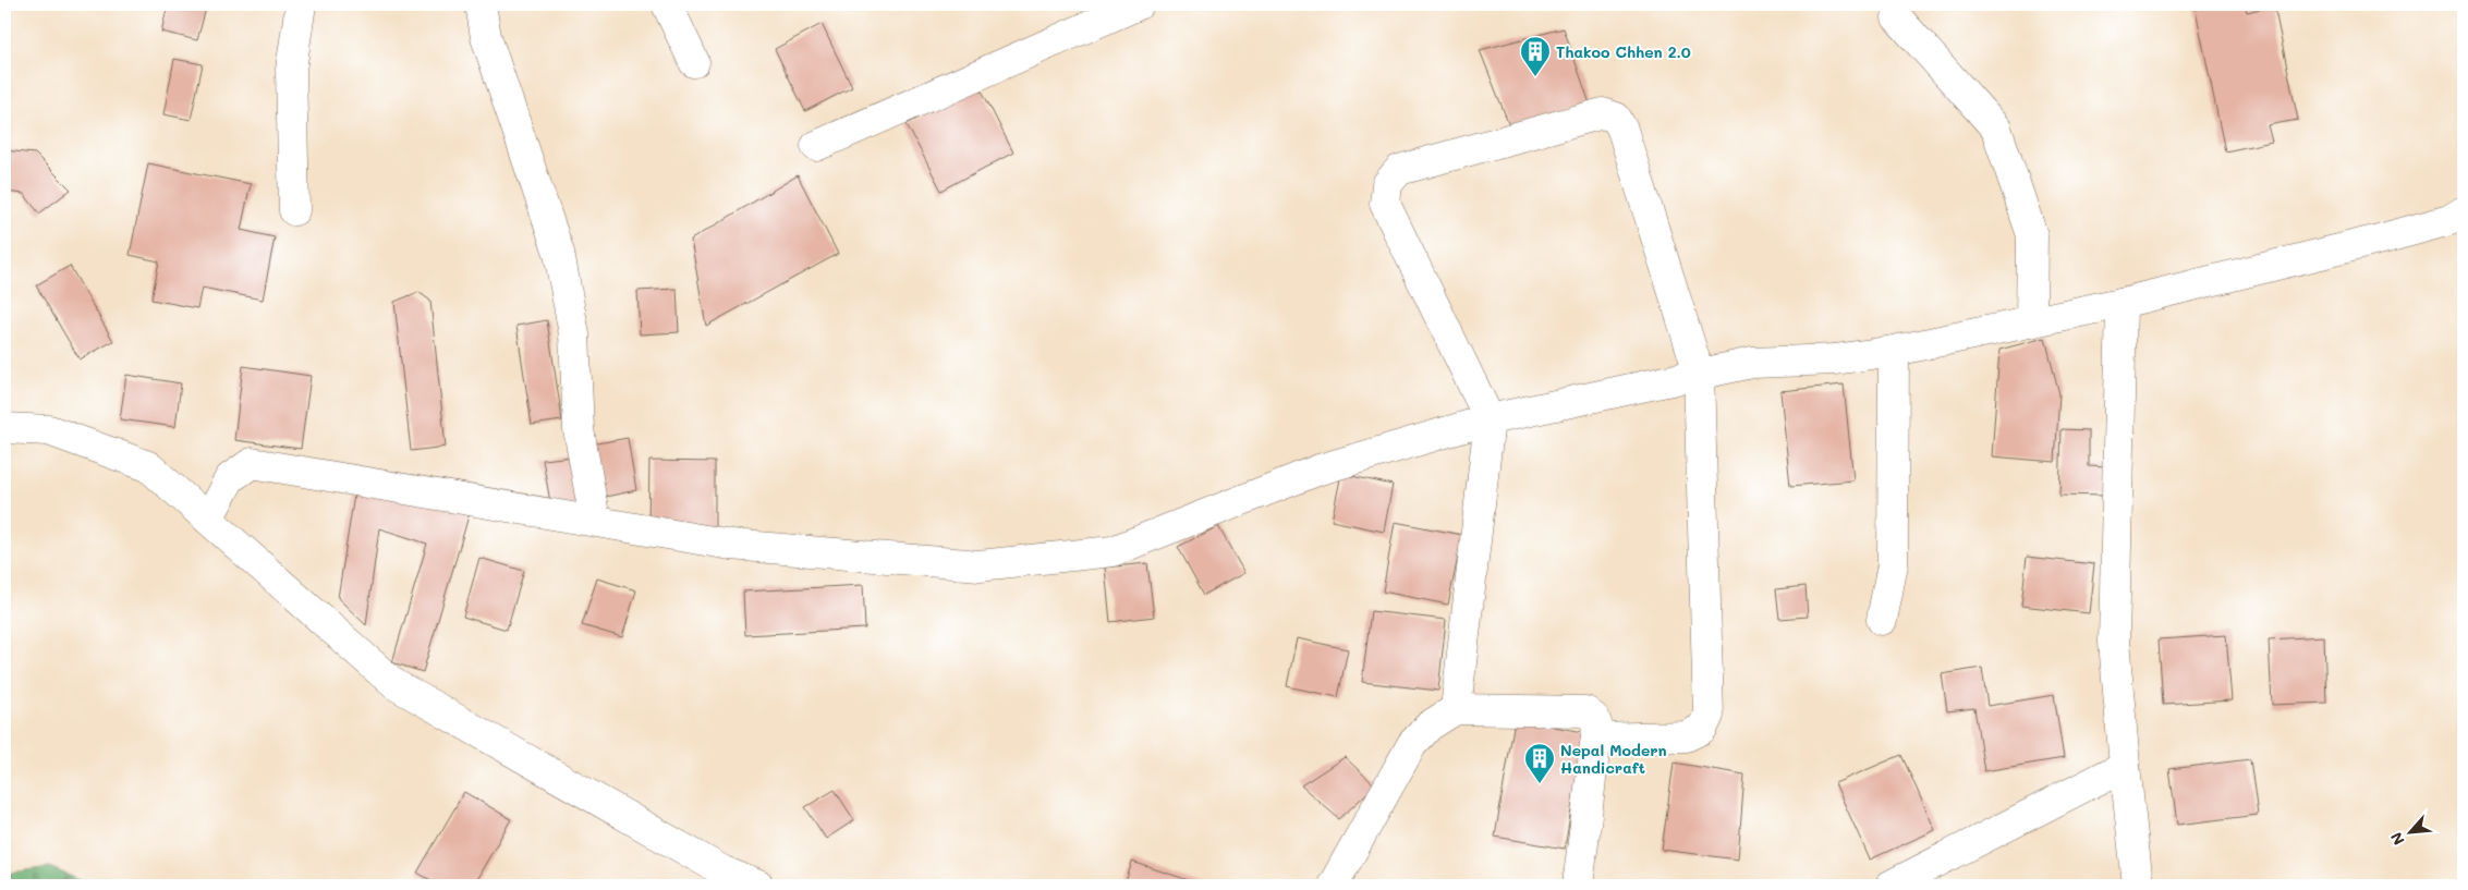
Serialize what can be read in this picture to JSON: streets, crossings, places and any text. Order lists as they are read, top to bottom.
{
  "places": {
    "building": ["Thakoo Chhen 2.0", "Nepal Modern Handicraft"]
  },
  "north": "bottom left"
}
